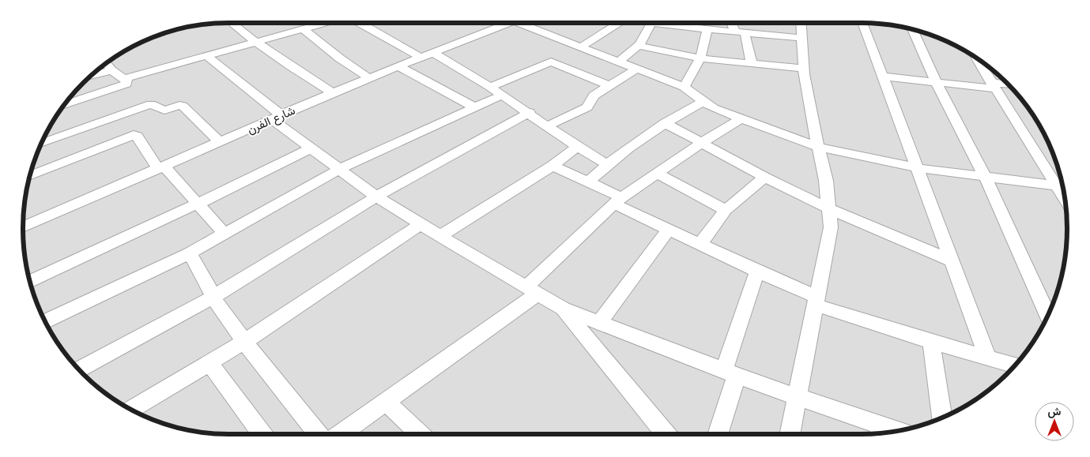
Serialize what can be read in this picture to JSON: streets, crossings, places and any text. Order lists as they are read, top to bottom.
{
  "streets": {
    "street": ["شارع الفرن"]
  },
  "north": "top"
}
